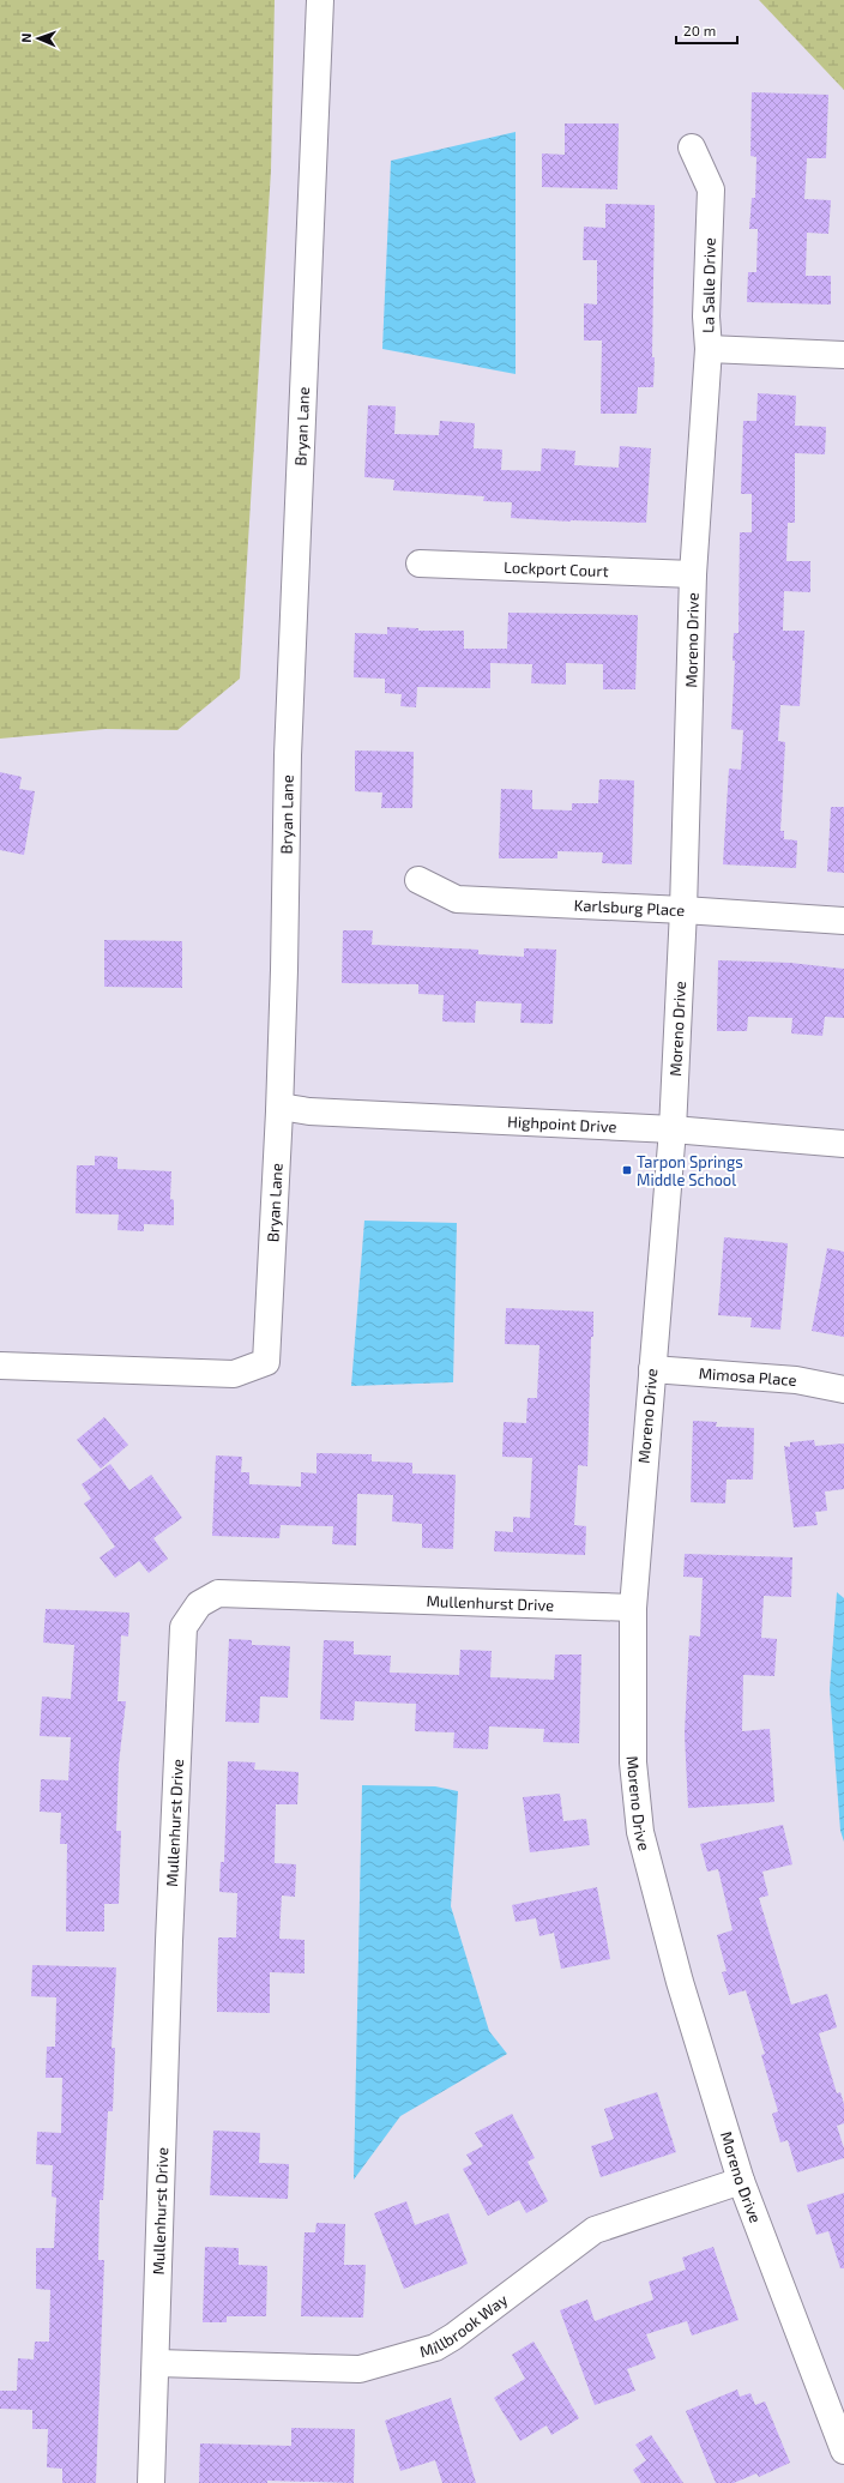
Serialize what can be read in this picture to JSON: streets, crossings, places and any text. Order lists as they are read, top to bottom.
{
  "streets": {
    "street": [
      "La Salle Drive",
      "Bryan Lane",
      "Lockport Court",
      "Moreno Drive",
      "Karlsburg Place",
      "Highpoint Drive",
      "Mimosa Place",
      "Mullenhurst Drive",
      "Millbrook Way"
    ]
  },
  "crossings": [
    ["La Salle Drive", "Moreno Drive"],
    ["Bryan Lane", "Highpoint Drive"],
    ["Lockport Court", "Moreno Drive"],
    ["Moreno Drive", "Karlsburg Place"],
    ["Moreno Drive", "Highpoint Drive"],
    ["Moreno Drive", "Mimosa Place"],
    ["Moreno Drive", "Mullenhurst Drive"],
    ["Moreno Drive", "Millbrook Way"],
    ["Mullenhurst Drive", "Millbrook Way"]
  ],
  "places": {
    "transit": ["Tarpon Springs Middle School"]
  },
  "scale_bar": "20 m",
  "north": "left"
}
